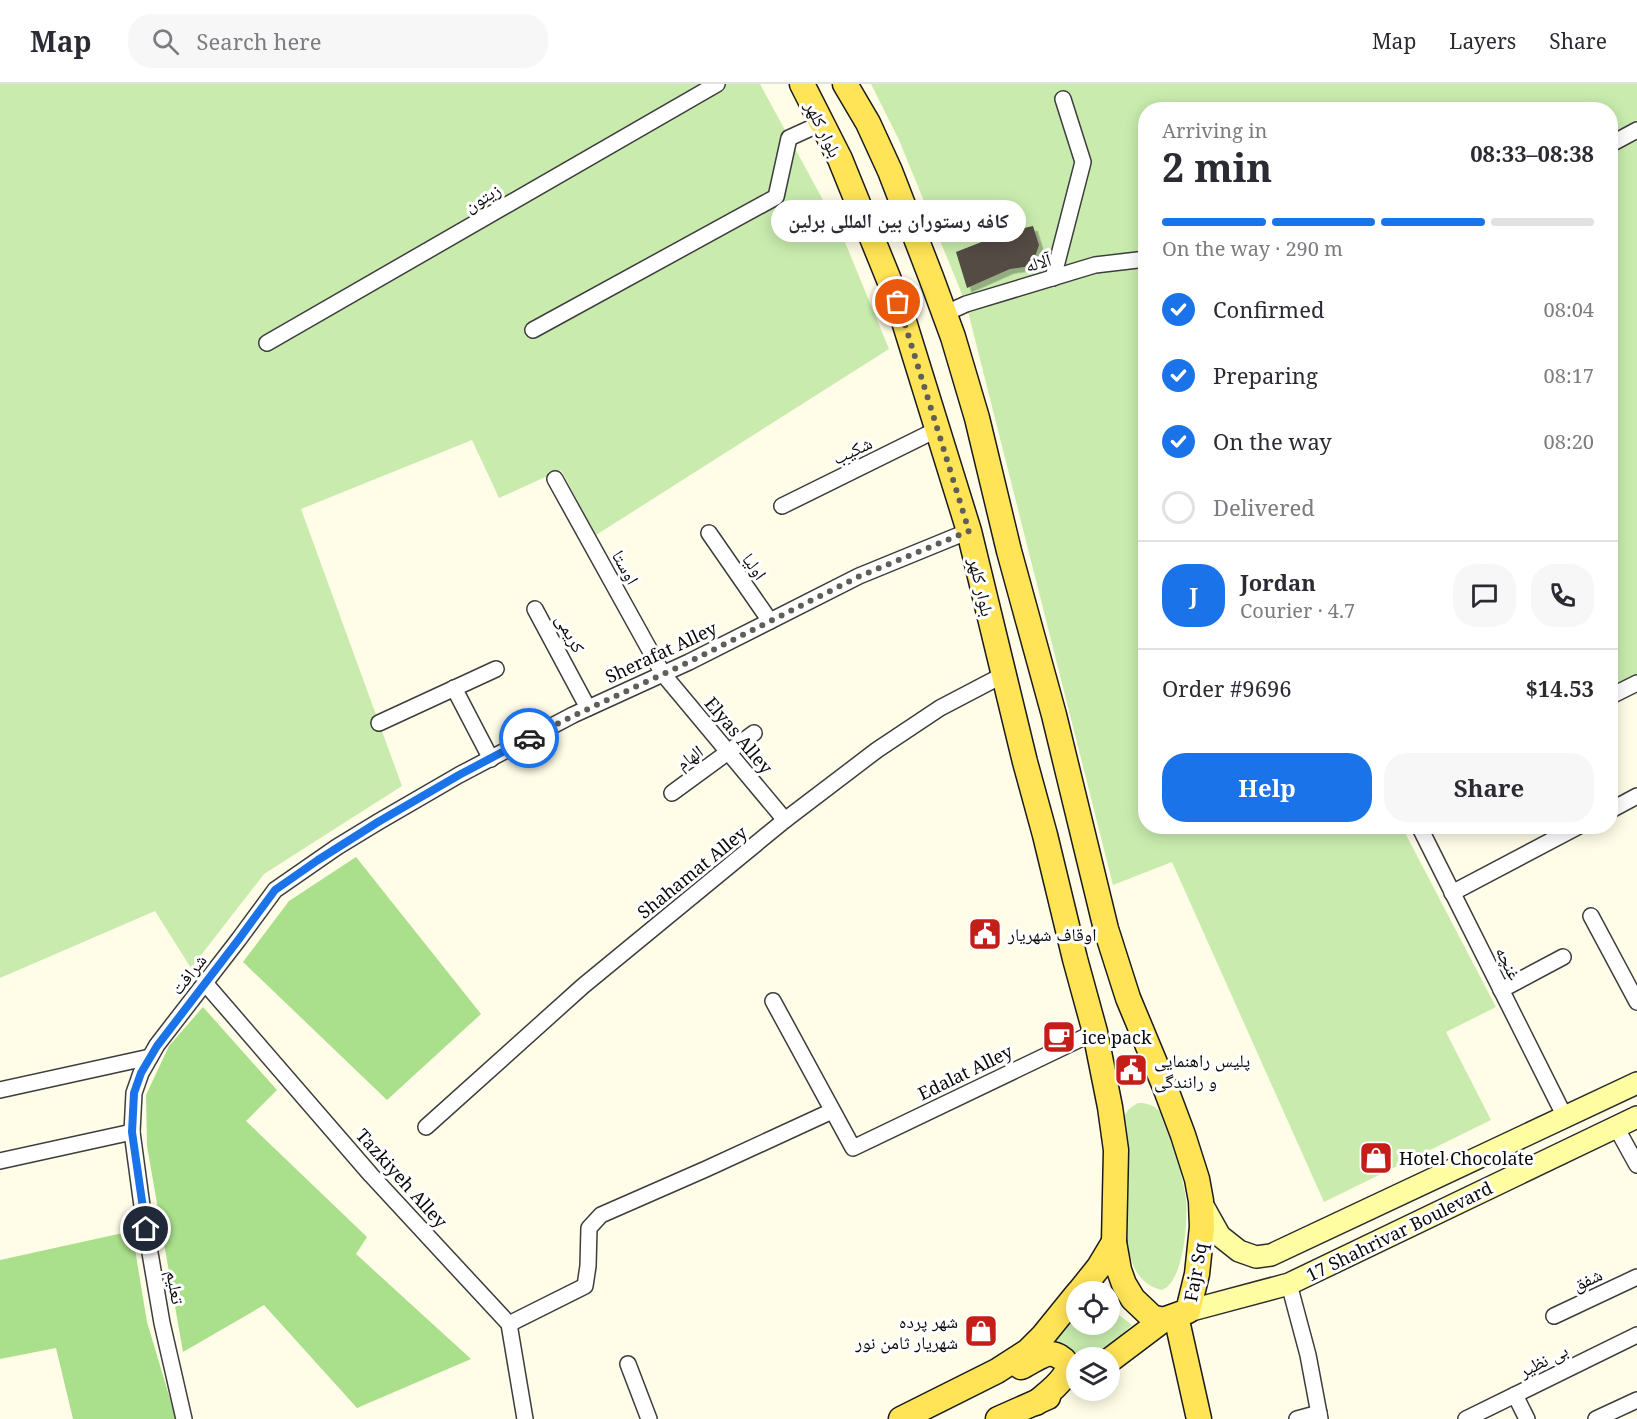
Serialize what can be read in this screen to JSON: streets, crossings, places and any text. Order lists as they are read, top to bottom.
{
  "streets": {
    "main road": ["بلوار کلهر", "17 Shahrivar Boulevard", "Fajr Sq"],
    "street": [
      "زیتون",
      "آلاله",
      "شکیب",
      "اولیا",
      "اوستا",
      "کریمی",
      "Sherafat Alley",
      "Elyas Alley",
      "الهام",
      "Shahamat Alley",
      "غنچه",
      "شرافت",
      "Edalat Alley",
      "Tazkiyeh Alley",
      "شفق",
      "تعلیم",
      "بی نظیر"
    ]
  },
  "crossings": [
    ["بلوار کلهر", "آلاله"],
    ["بلوار کلهر", "شکیب"],
    ["بلوار کلهر", "Sherafat Alley"],
    ["بلوار کلهر", "Shahamat Alley"],
    ["بلوار کلهر", "Edalat Alley"],
    ["بلوار کلهر", "Fajr Sq"],
    ["اولیا", "Sherafat Alley"],
    ["اوستا", "Sherafat Alley"],
    ["اوستا", "Elyas Alley"],
    ["کریمی", "Sherafat Alley"],
    ["Sherafat Alley", "Elyas Alley"],
    ["Sherafat Alley", "شرافت"],
    ["Elyas Alley", "الهام"],
    ["Elyas Alley", "Shahamat Alley"],
    ["غنچه", "17 Shahrivar Boulevard"],
    ["شرافت", "Tazkiyeh Alley"],
    ["شرافت", "تعلیم"],
    ["17 Shahrivar Boulevard", "Fajr Sq"]
  ],
  "places": {
    "other": ["کافه رستوران بین المللی برلین"],
    "public building": ["اوقاف شهریار", "پلیس راهنمایی و رانندگی"],
    "cafe": ["ice pack"],
    "shop": ["Hotel Chocolate", "شهر پرده شهریار ثامن نور"]
  },
  "page": {
    "header": "Map",
    "search": "Search here",
    "nav": ["Map", "Layers", "Share"],
    "heading": ["2 min", "Arriving in", "08:33–08:38"],
    "panel": [
      "Jordan",
      "Courier · 4.7",
      "Order #9696",
      "$14.53"
    ],
    "bubble": "کافه رستوران بین المللی برلین",
    "bar": "On the way · 290 m",
    "list": [
      ["Confirmed", "08:04"],
      ["Preparing", "08:17"],
      ["On the way", "08:20"],
      "Delivered"
    ],
    "round": "J",
    "buttons": ["Help", "Share"]
  }
}
